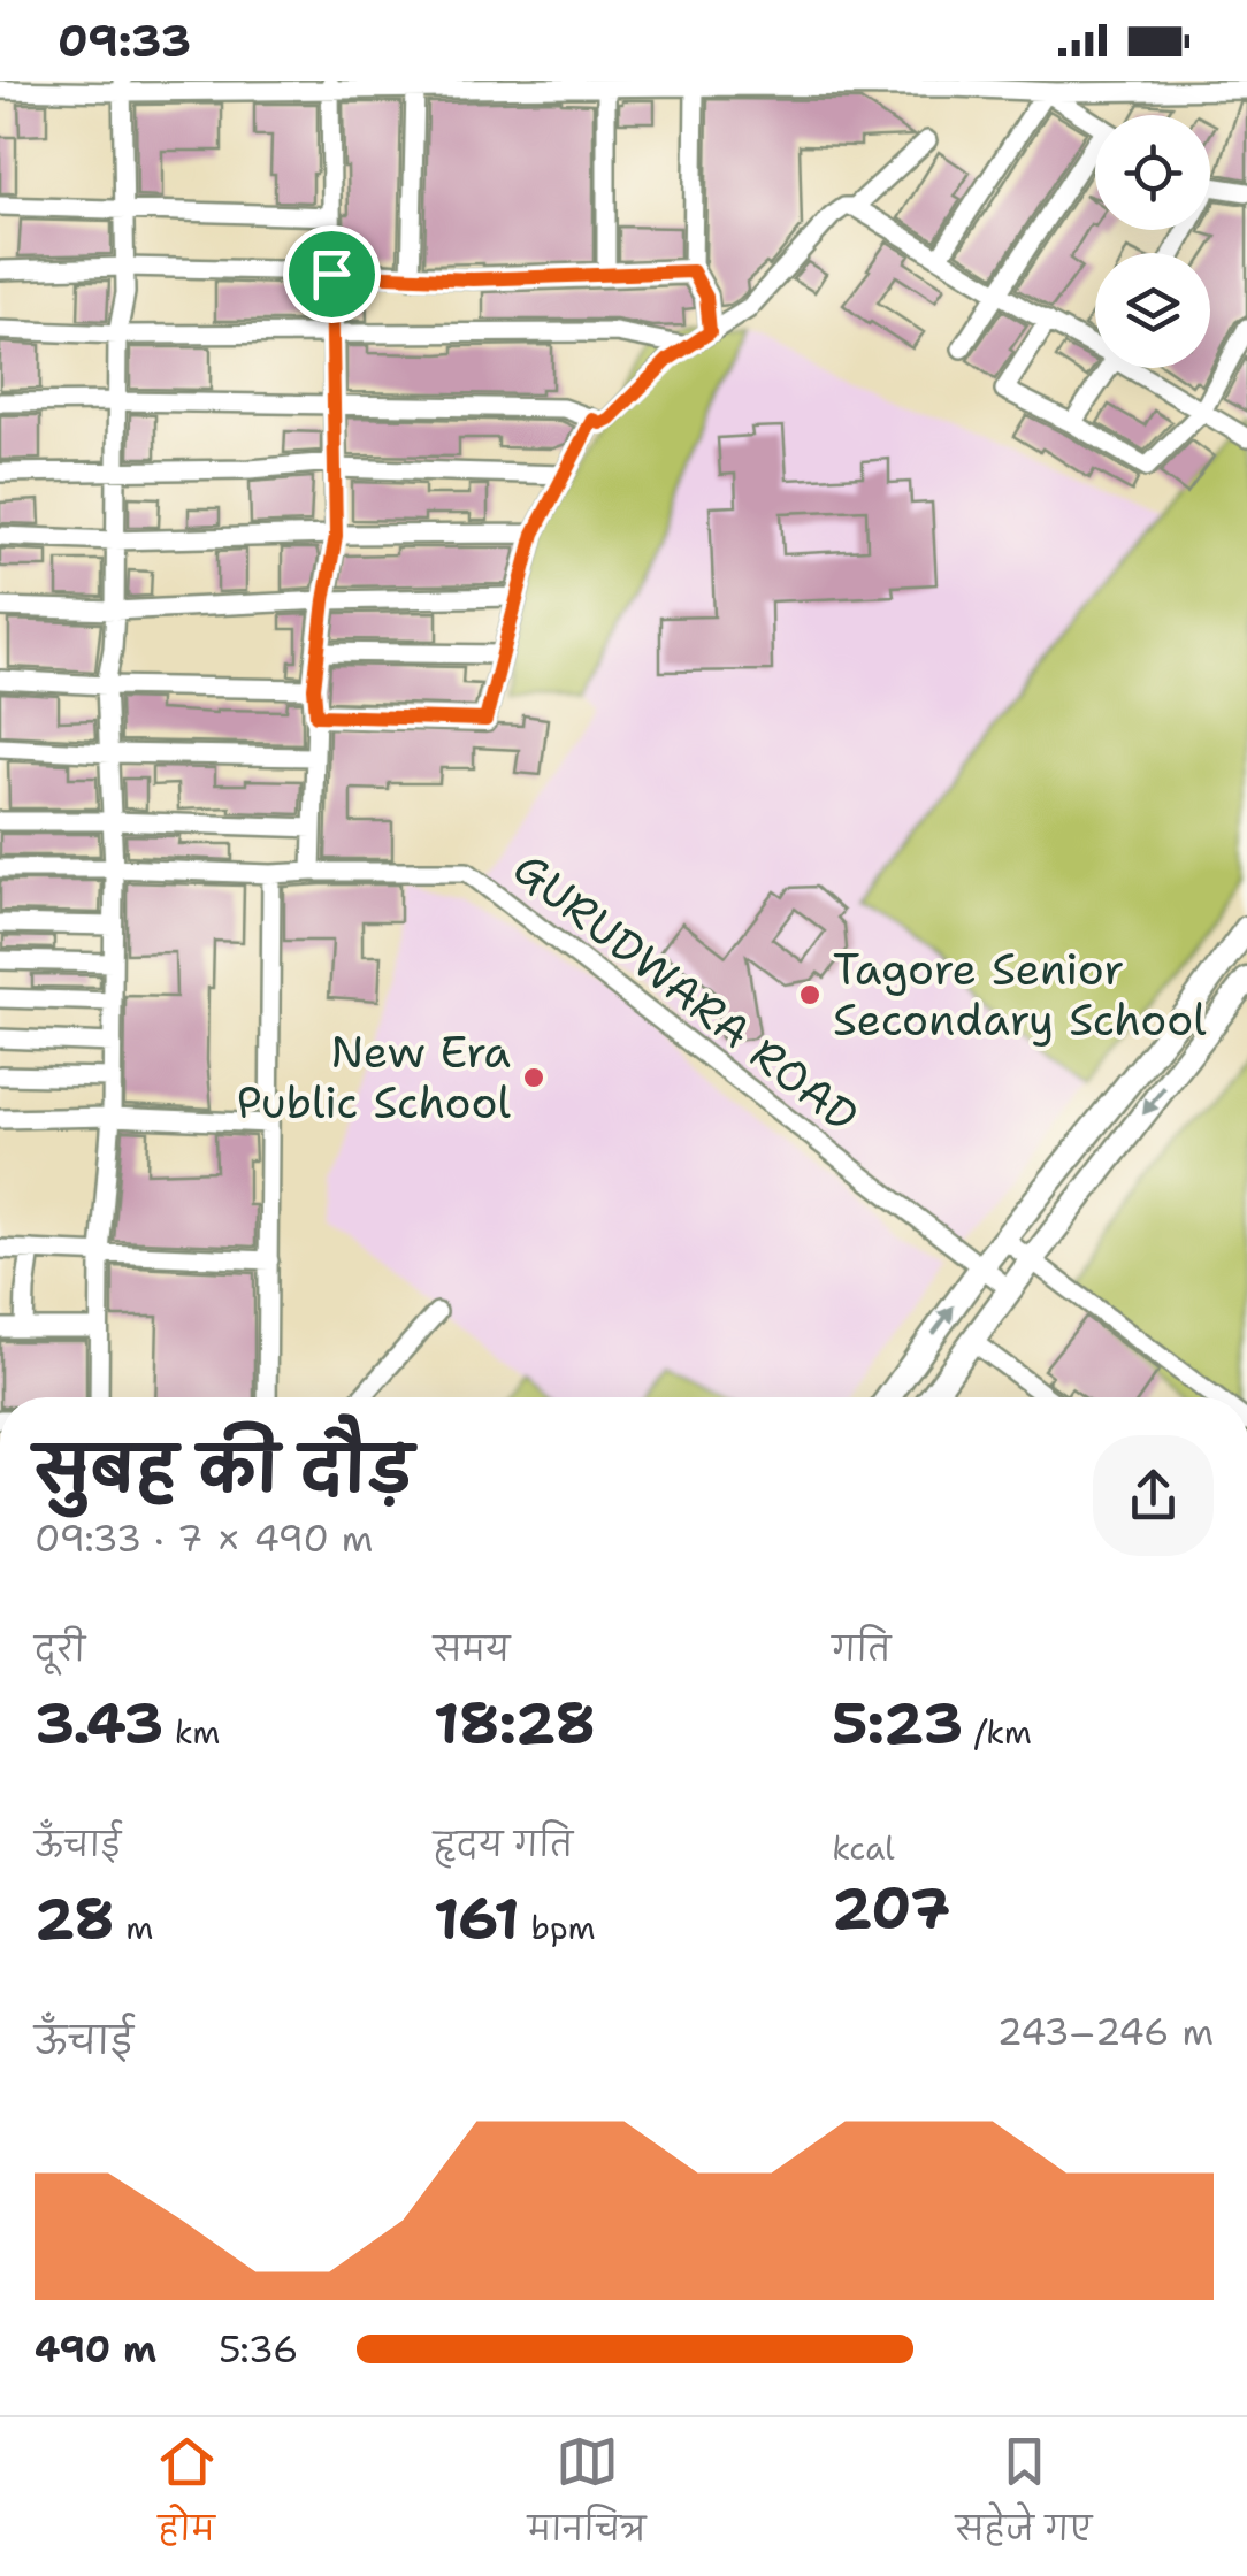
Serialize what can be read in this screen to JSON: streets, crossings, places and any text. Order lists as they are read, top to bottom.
{
  "streets": {
    "street": ["GURUDWARA ROAD"]
  },
  "places": ["Tagore Senior Secondary School", "New Era Public School"],
  "page": {
    "status": "09:33",
    "heading": ["सुबह की दौड़", "09:33 · 7 × 490 m"],
    "stats": [
      ["दूरी", "3.43 km"],
      ["समय", "18:28"],
      ["गति", "5:23 /km"],
      ["ऊँचाई", "28 m"],
      ["हृदय गति", "161 bpm"],
      ["kcal", "207"]
    ],
    "chart": ["ऊँचाई", "243–246 m"],
    "list": [
      {
        "name": "490 m",
        "note": "5:36"
      }
    ],
    "tabs": ["होम", "मानचित्र", "सहेजे गए"]
  }
}
